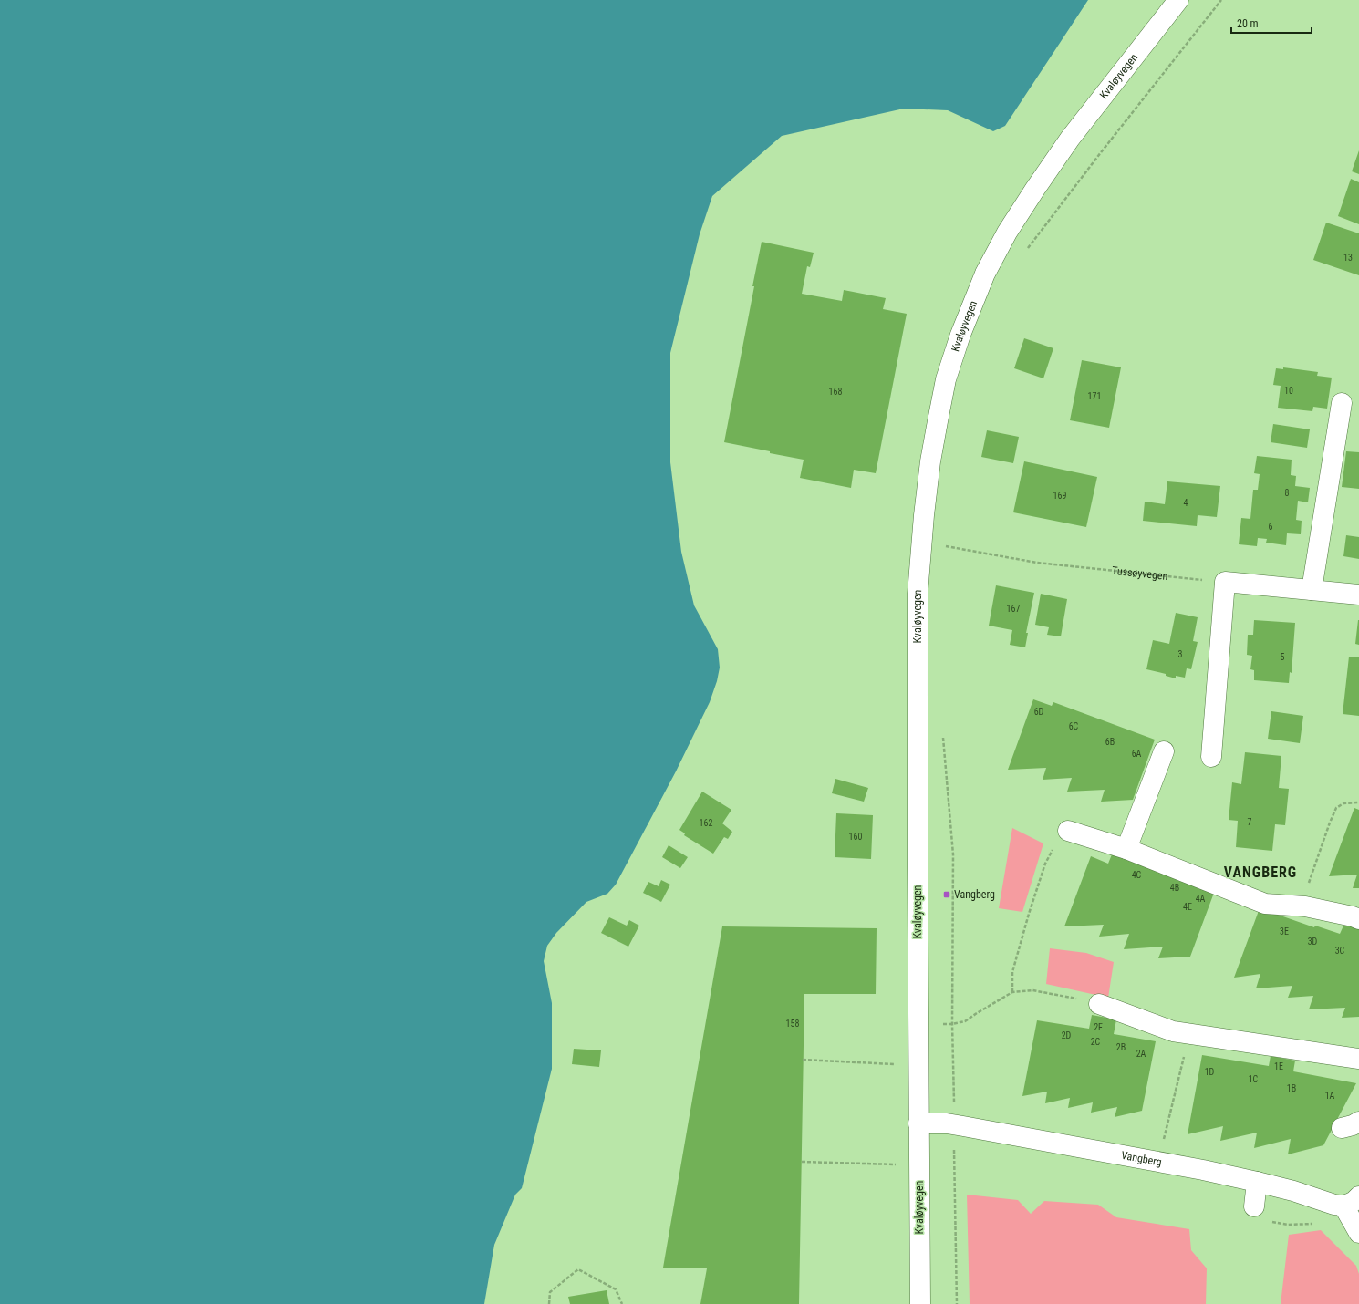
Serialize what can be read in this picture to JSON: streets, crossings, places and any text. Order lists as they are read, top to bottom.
{
  "streets": {
    "street": ["Kvaløyvegen", "Vangberg"],
    "path": ["Tussøyvegen"]
  },
  "crossings": [
    ["Kvaløyvegen", "Tussøyvegen"],
    ["Kvaløyvegen", "Vangberg"]
  ],
  "districts": ["VANGBERG"],
  "places": {
    "transit": ["Vangberg"]
  },
  "house_numbers": [
    "13",
    "10",
    "168",
    "171",
    "8",
    "169",
    "4",
    "6",
    "167",
    "3",
    "5",
    "6D",
    "6C",
    "6B",
    "6A",
    "7",
    "162",
    "160",
    "4C",
    "4B",
    "4A",
    "4E",
    "3E",
    "3D",
    "3C",
    "158",
    "2F",
    "2D",
    "2C",
    "2B",
    "2A",
    "1E",
    "1D",
    "1C",
    "1B",
    "1A"
  ],
  "scale_bar": "20 m"
}
